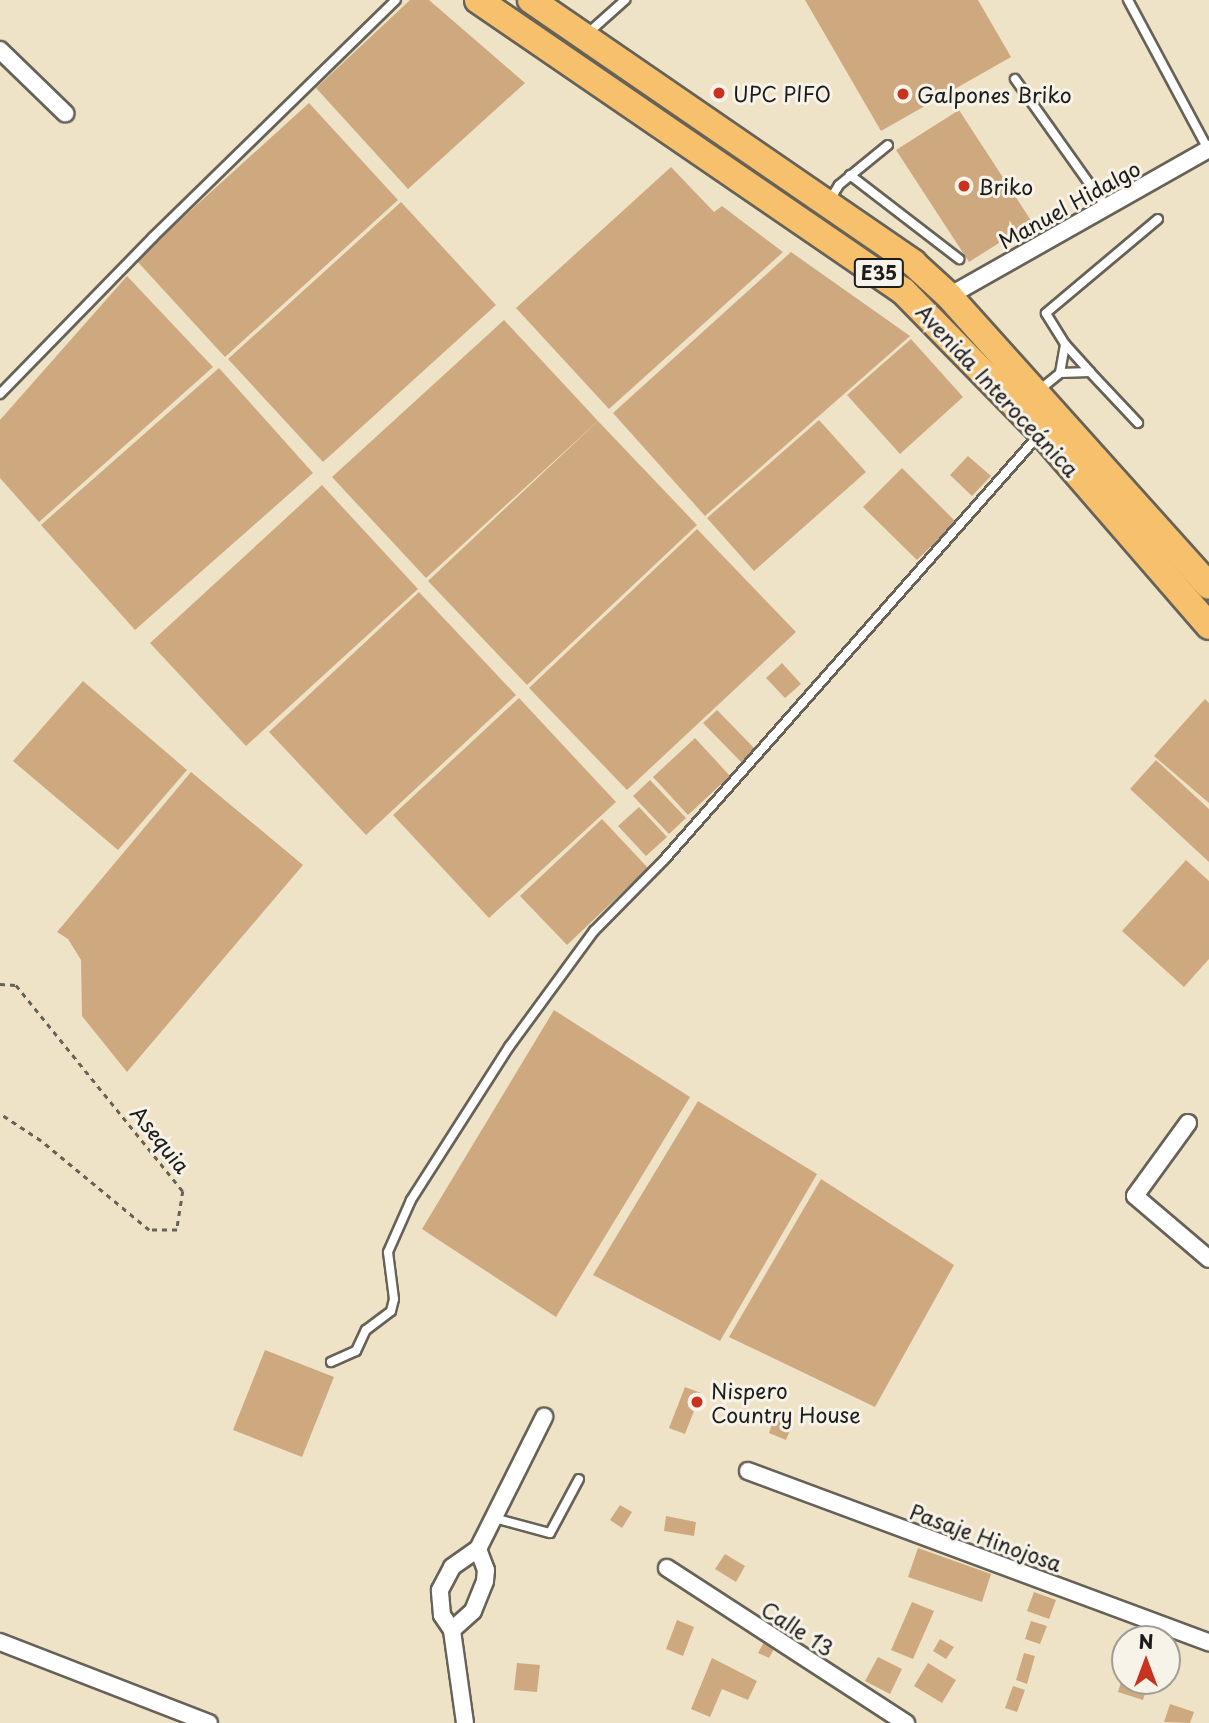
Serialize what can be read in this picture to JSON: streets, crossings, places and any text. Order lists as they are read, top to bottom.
{
  "streets": {
    "highway": ["E35", "Avenida Interoceánica"],
    "street": ["Manuel Hidalgo", "Pasaje Hinojosa", "Calle 13"],
    "path": ["Asequia"]
  },
  "crossings": [
    ["Manuel Hidalgo", "Avenida Interoceánica"]
  ],
  "places": [
    "UPC PIFO",
    "Galpones Briko",
    "Briko",
    "Nispero Country House"
  ],
  "north": "top"
}
